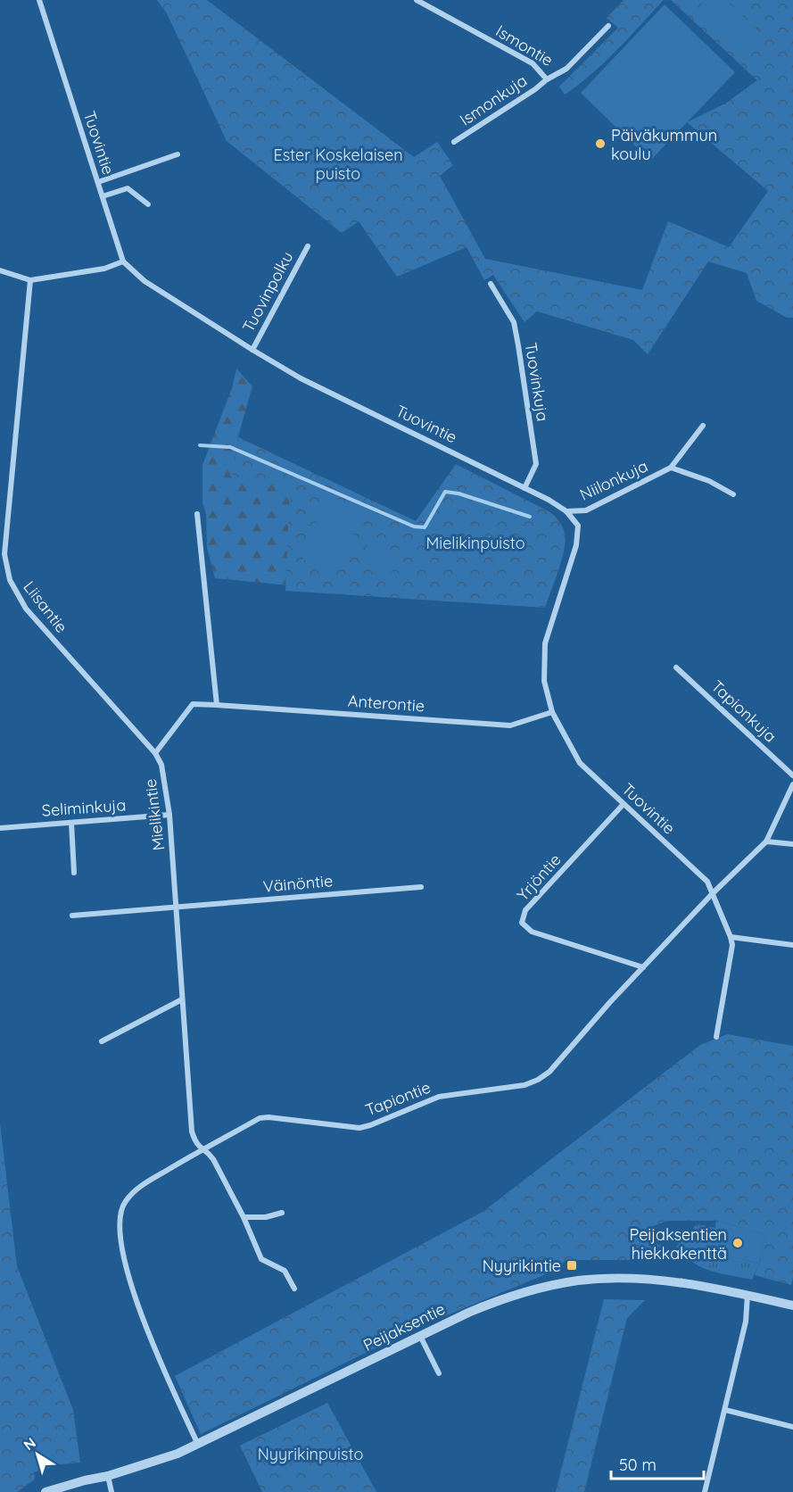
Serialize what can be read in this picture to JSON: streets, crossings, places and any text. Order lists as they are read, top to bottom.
{
  "streets": {
    "street": [
      "Ismontie",
      "Ismonkuja",
      "Tuovintie",
      "Tuovinpolku",
      "Tuovinkuja",
      "Niilonkuja",
      "Liisantie",
      "Anterontie",
      "Tapionkuja",
      "Seliminkuja",
      "Mielikintie",
      "Yrjöntie",
      "Väinöntie",
      "Tapiontie",
      "Peijaksentie"
    ]
  },
  "crossings": [
    ["Ismontie", "Ismonkuja"],
    ["Tuovintie", "Tuovinpolku"],
    ["Tuovintie", "Tuovinkuja"],
    ["Tuovintie", "Niilonkuja"],
    ["Tuovintie", "Anterontie"],
    ["Tuovintie", "Yrjöntie"],
    ["Tuovintie", "Tapiontie"],
    ["Liisantie", "Mielikintie"],
    ["Seliminkuja", "Mielikintie"],
    ["Mielikintie", "Väinöntie"],
    ["Mielikintie", "Tapiontie"],
    ["Yrjöntie", "Tapiontie"],
    ["Tapiontie", "Peijaksentie"]
  ],
  "parks": ["Ester Koskelaisen puisto", "Mielikinpuisto", "Nyyrikinpuisto"],
  "places": {
    "other": ["Päiväkummun koulu", "Peijaksentien hiekkakenttä"],
    "transit": ["Nyyrikintie"]
  },
  "scale_bar": "50 m",
  "north": "top left"
}
